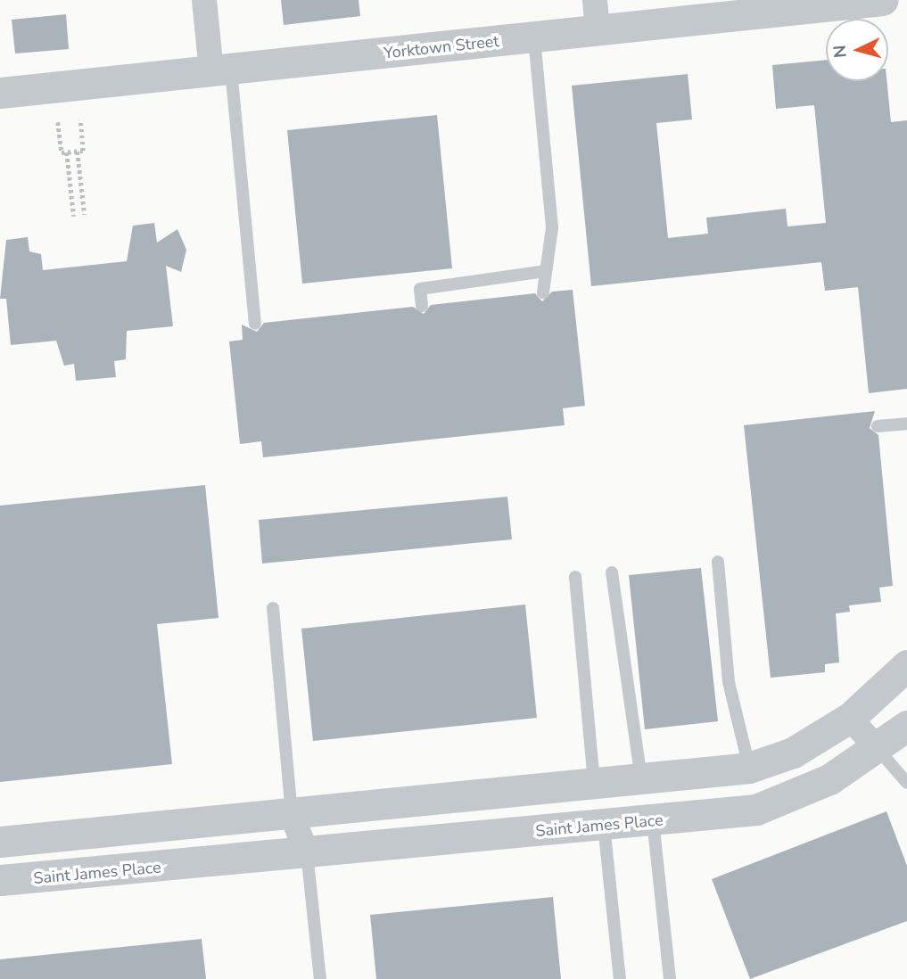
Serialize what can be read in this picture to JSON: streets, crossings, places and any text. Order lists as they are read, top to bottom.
{
  "streets": {
    "street": ["Yorktown Street", "Saint James Place"]
  },
  "north": "left"
}
